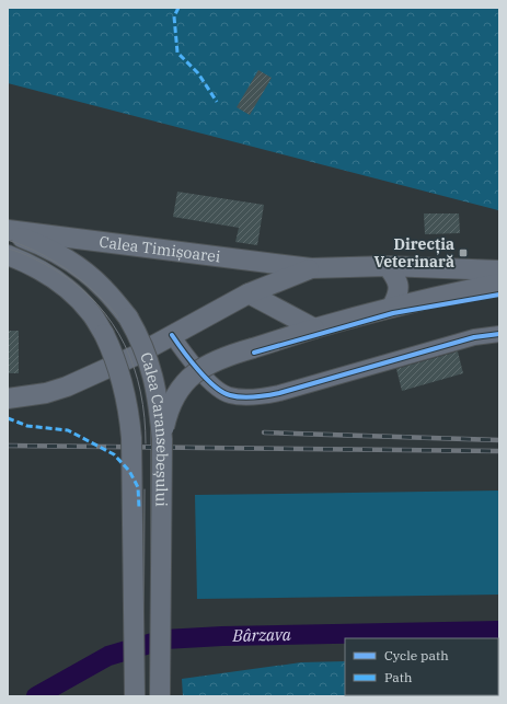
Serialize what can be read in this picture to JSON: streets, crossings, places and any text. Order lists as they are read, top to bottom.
{
  "streets": {
    "main road": ["Calea Timișoarei", "Calea Caransebeșului"]
  },
  "water": ["Bârzava"],
  "places": {
    "transit": ["Direcția Veterinară"]
  },
  "legend": ["Cycle path", "Path"]
}
